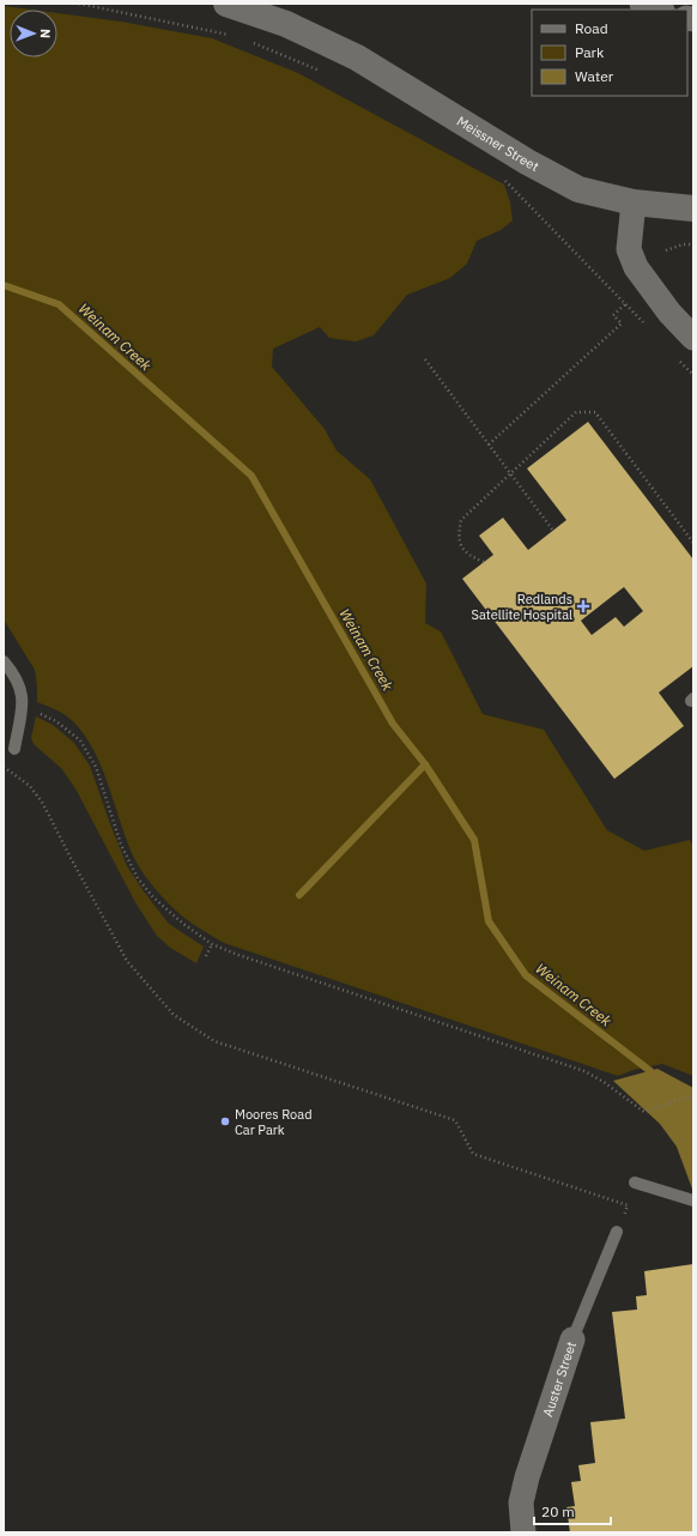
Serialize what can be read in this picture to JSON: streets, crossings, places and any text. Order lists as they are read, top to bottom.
{
  "streets": {
    "street": ["Meissner Street", "Auster Street"]
  },
  "water": ["Weinam Creek"],
  "places": {
    "health": ["Redlands Satellite Hospital"],
    "other": ["Moores Road Car Park"]
  },
  "legend": ["Road", "Park", "Water"],
  "scale_bar": "20 m",
  "north": "right"
}
